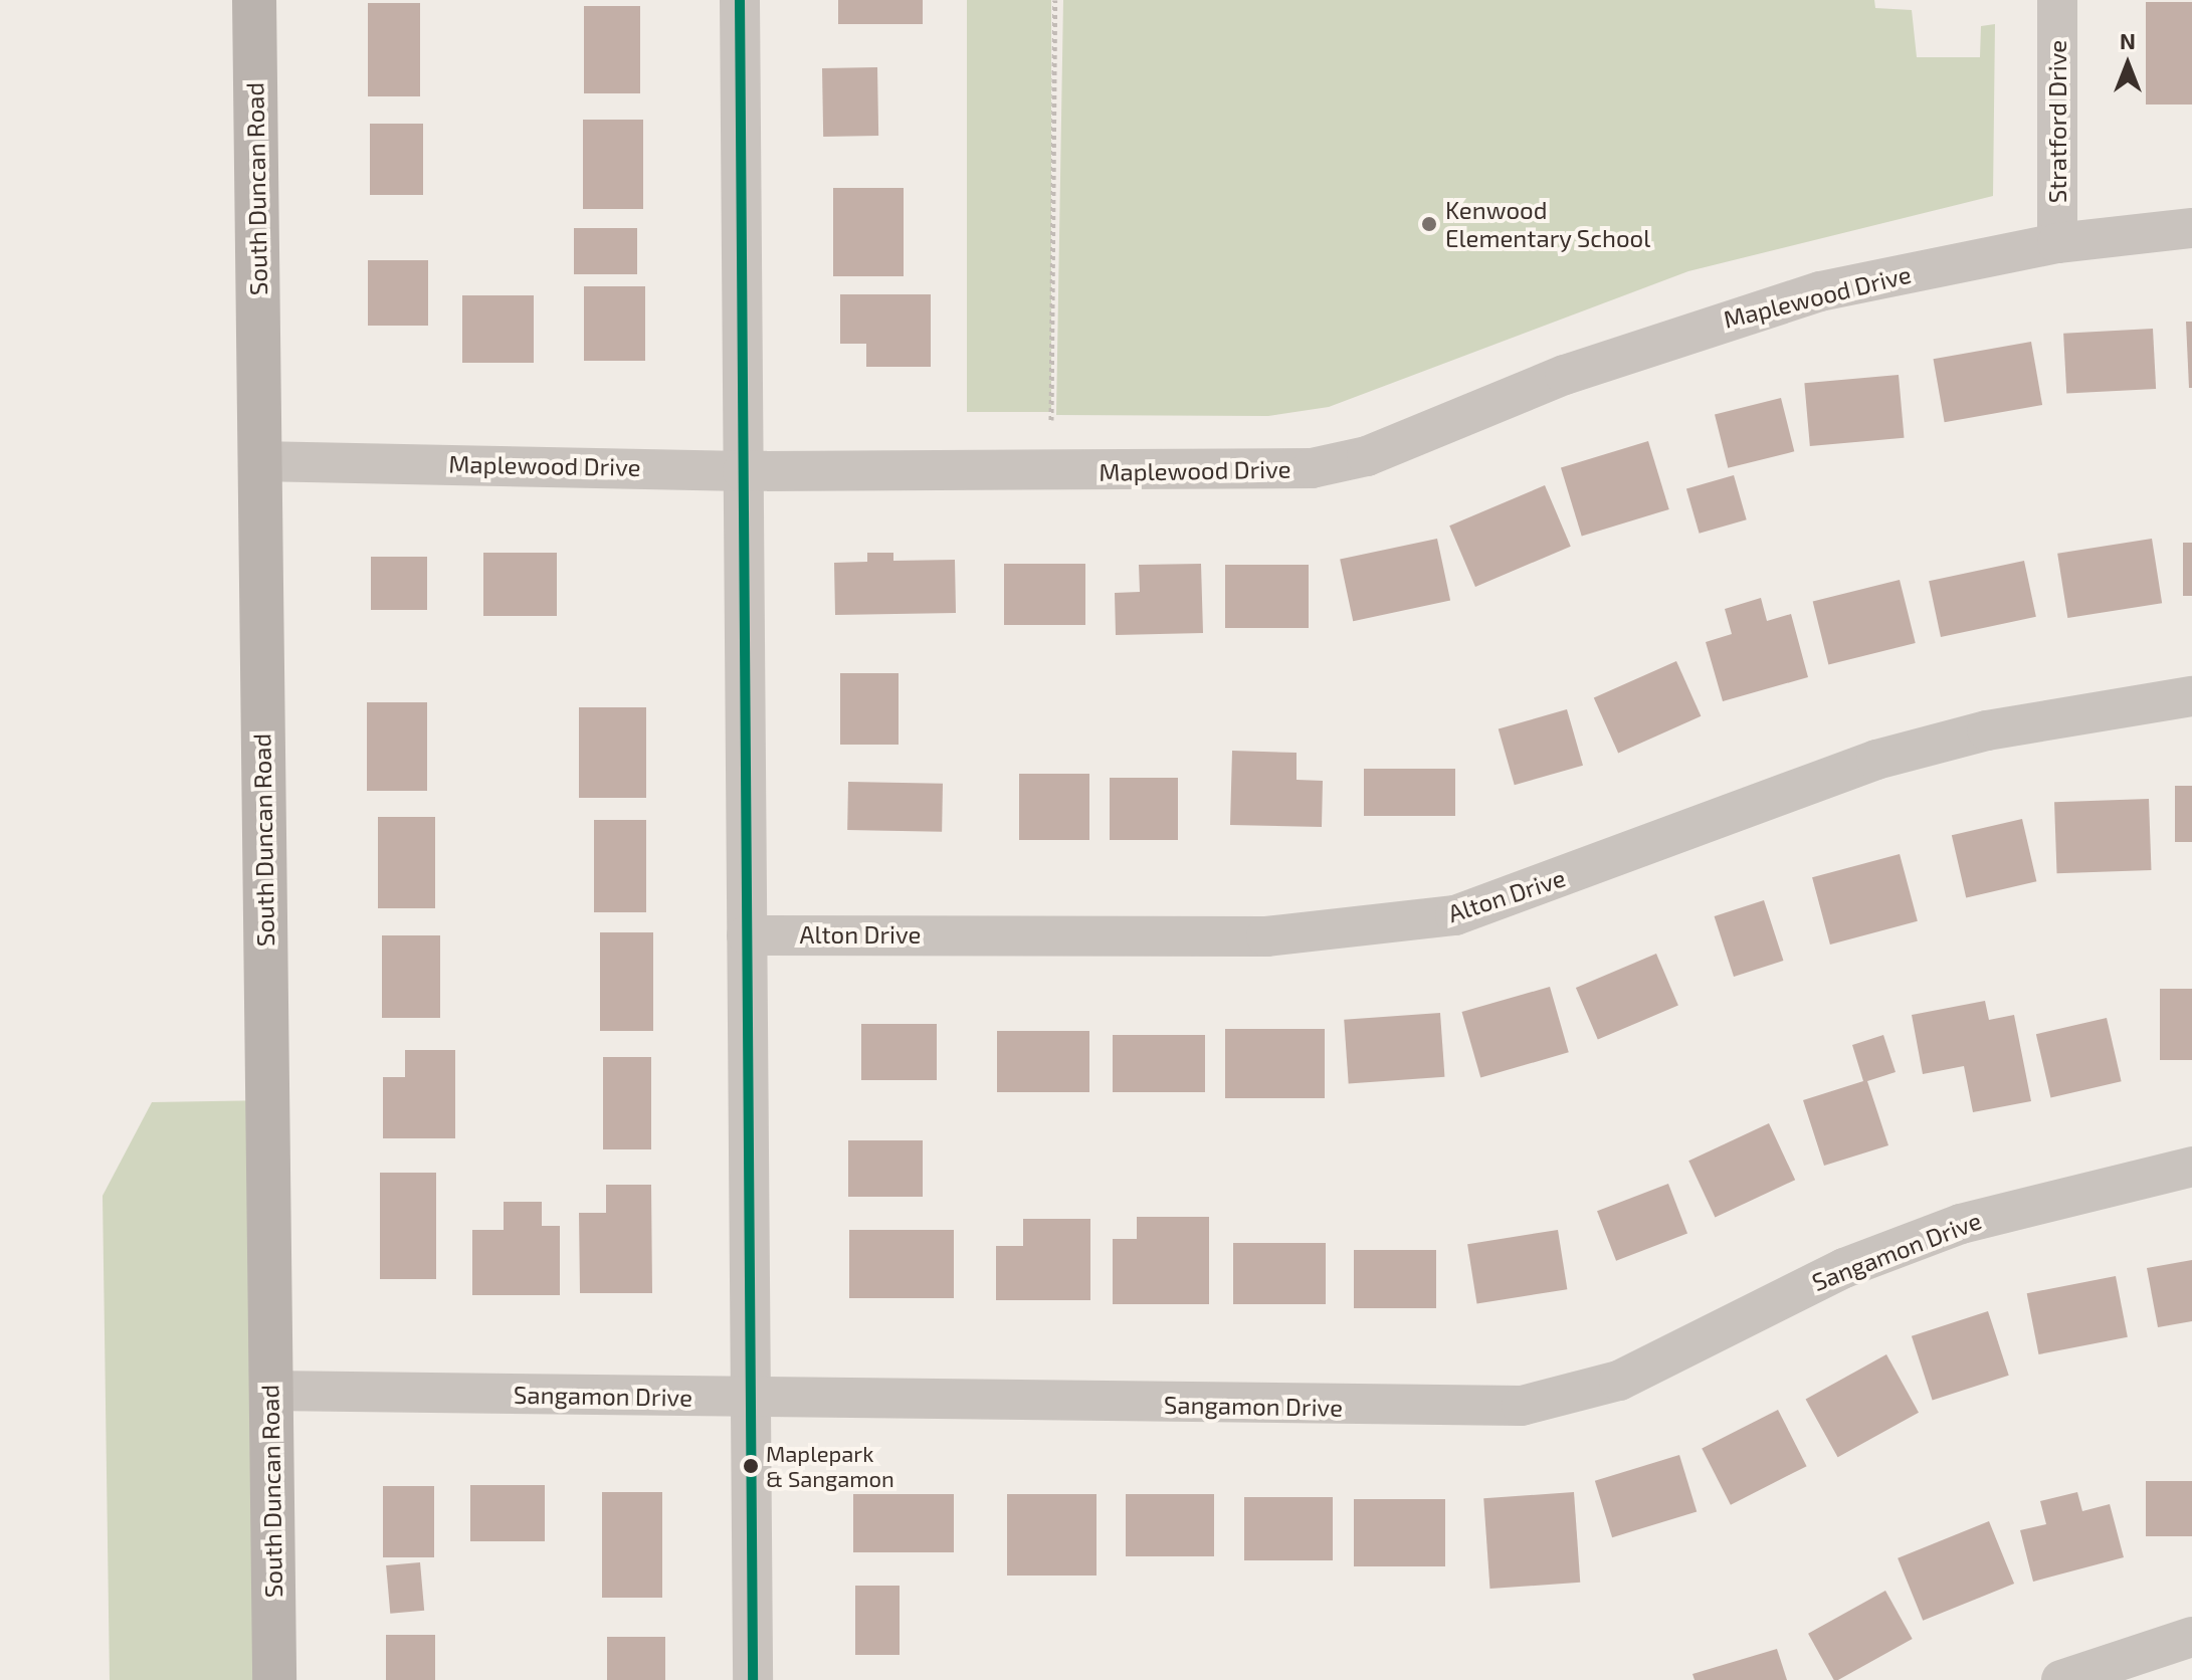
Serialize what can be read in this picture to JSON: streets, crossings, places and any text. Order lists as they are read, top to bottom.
{
  "streets": {
    "main road": ["South Duncan Road"],
    "street": [
      "Stratford Drive",
      "Maplewood Drive",
      "Alton Drive",
      "Sangamon Drive"
    ]
  },
  "crossings": [
    ["Stratford Drive", "Maplewood Drive"],
    ["South Duncan Road", "Maplewood Drive"],
    ["South Duncan Road", "Sangamon Drive"]
  ],
  "places": ["Kenwood Elementary School", "Maplepark & Sangamon"],
  "north": "top"
}
